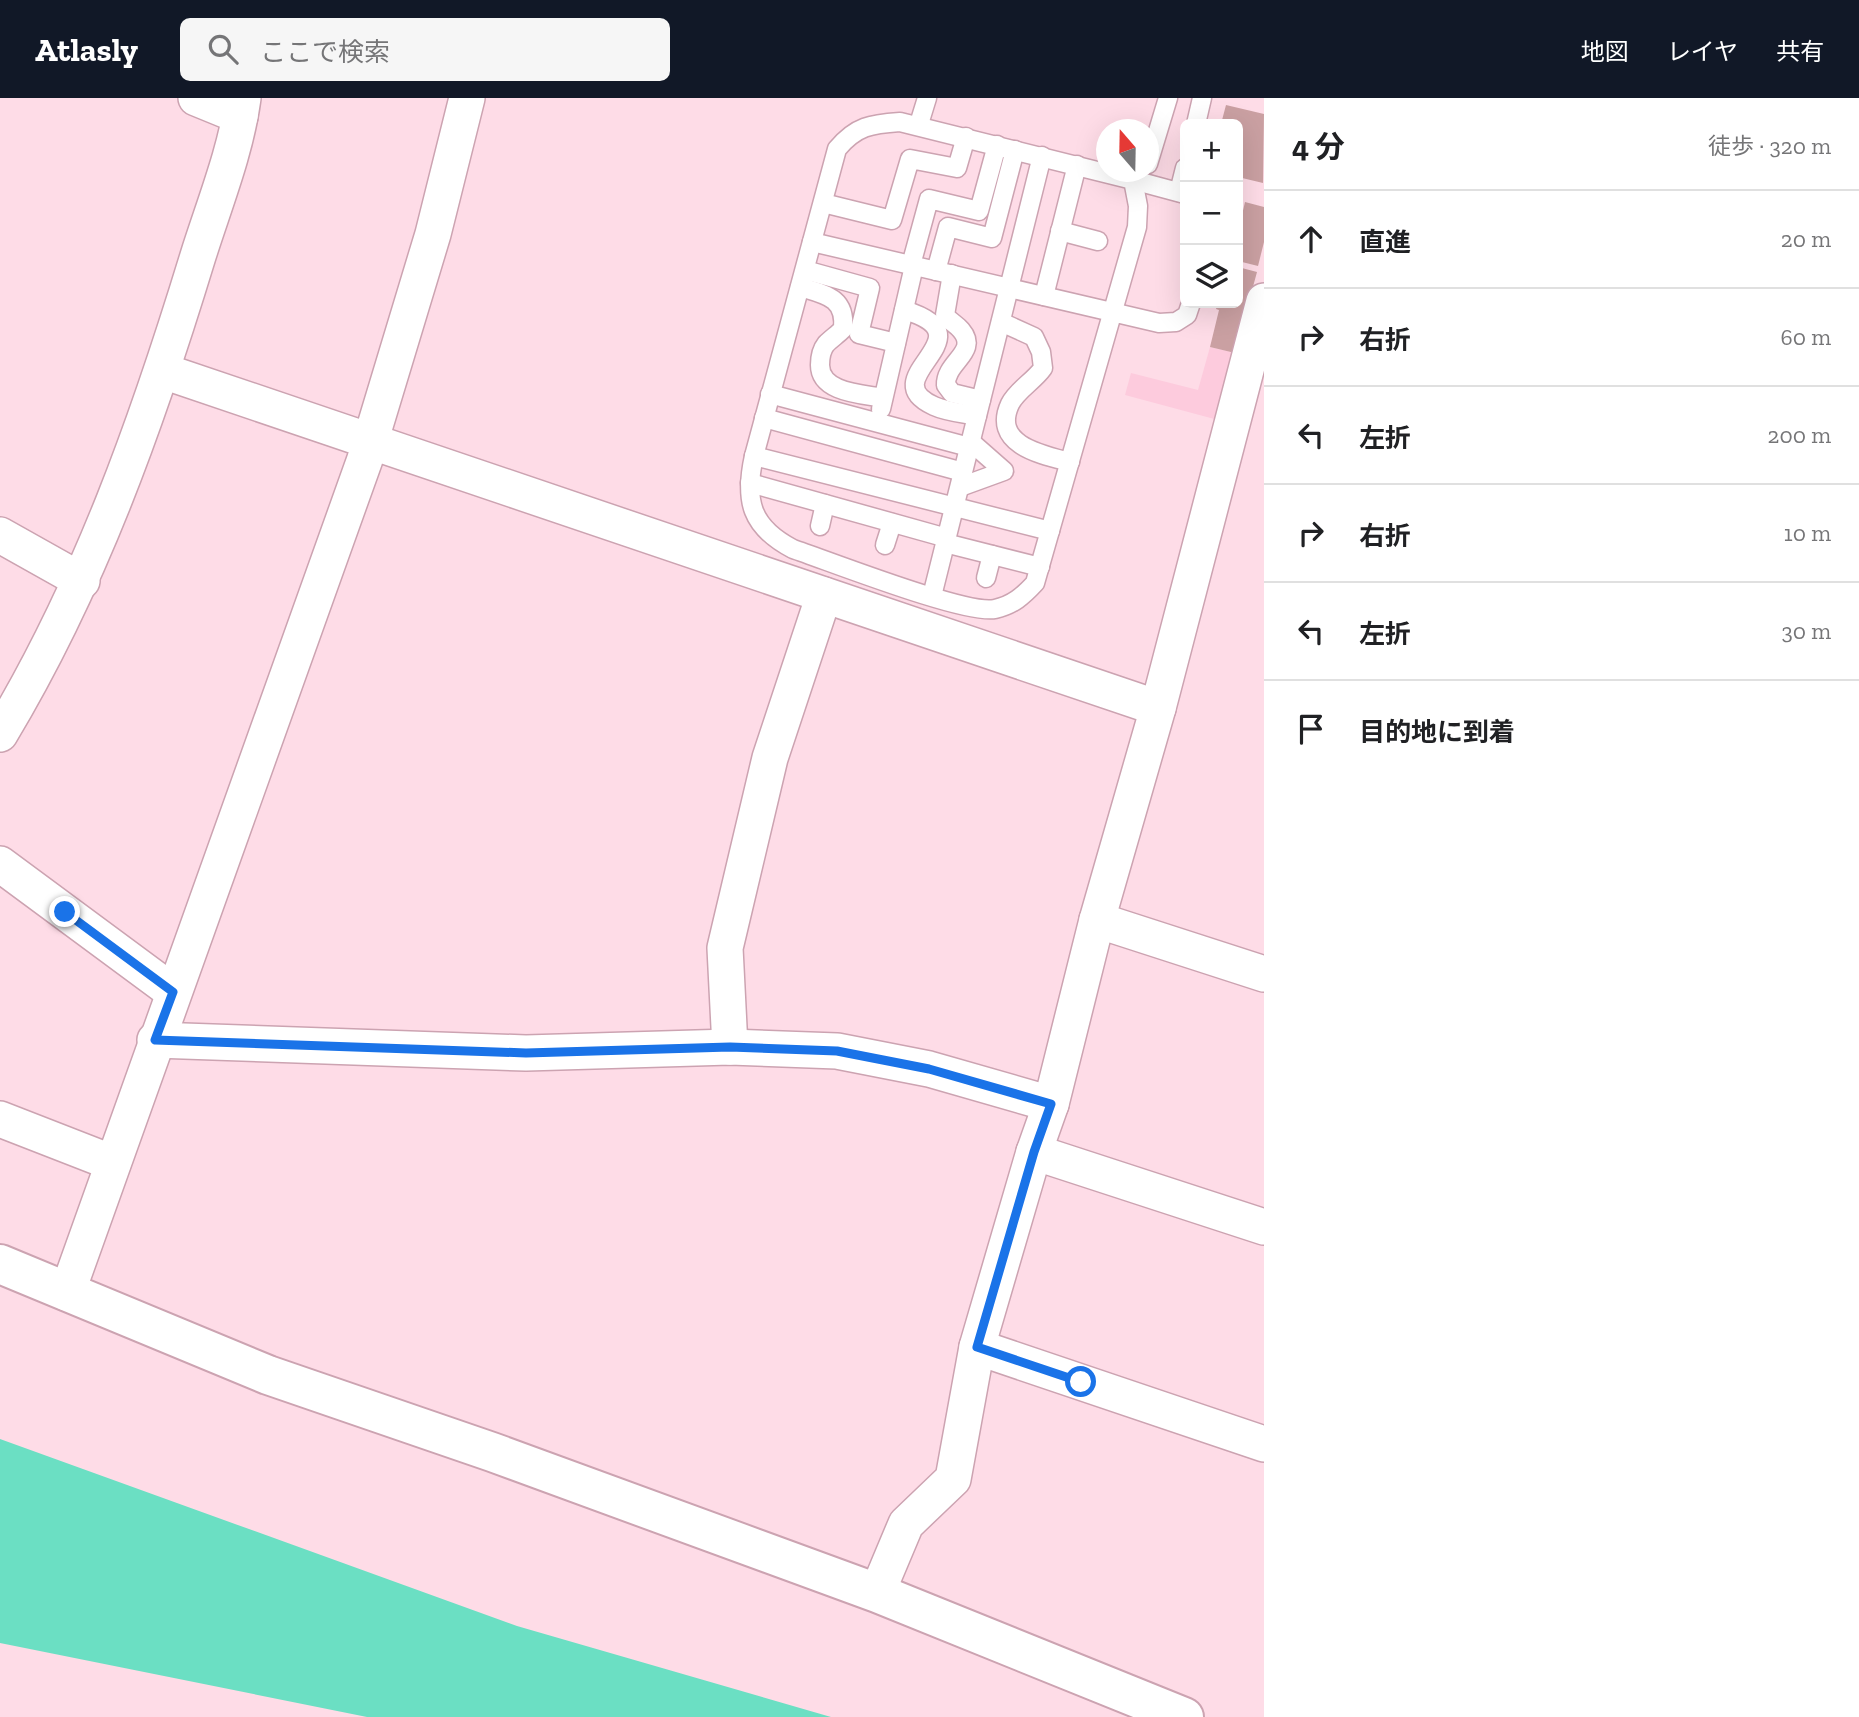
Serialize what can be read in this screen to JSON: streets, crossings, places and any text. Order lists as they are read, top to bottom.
{
  "north": "top",
  "page": {
    "header": "Atlasly",
    "search": "ここで検索",
    "nav": ["地図", "レイヤ", "共有"],
    "heading": ["4 分", "徒歩 · 320 m"],
    "map_buttons": ["+", "−"],
    "list": [
      ["直進", "20 m"],
      ["右折", "60 m"],
      ["左折", "200 m"],
      ["右折", "10 m"],
      ["左折", "30 m"],
      "目的地に到着"
    ]
  }
}
